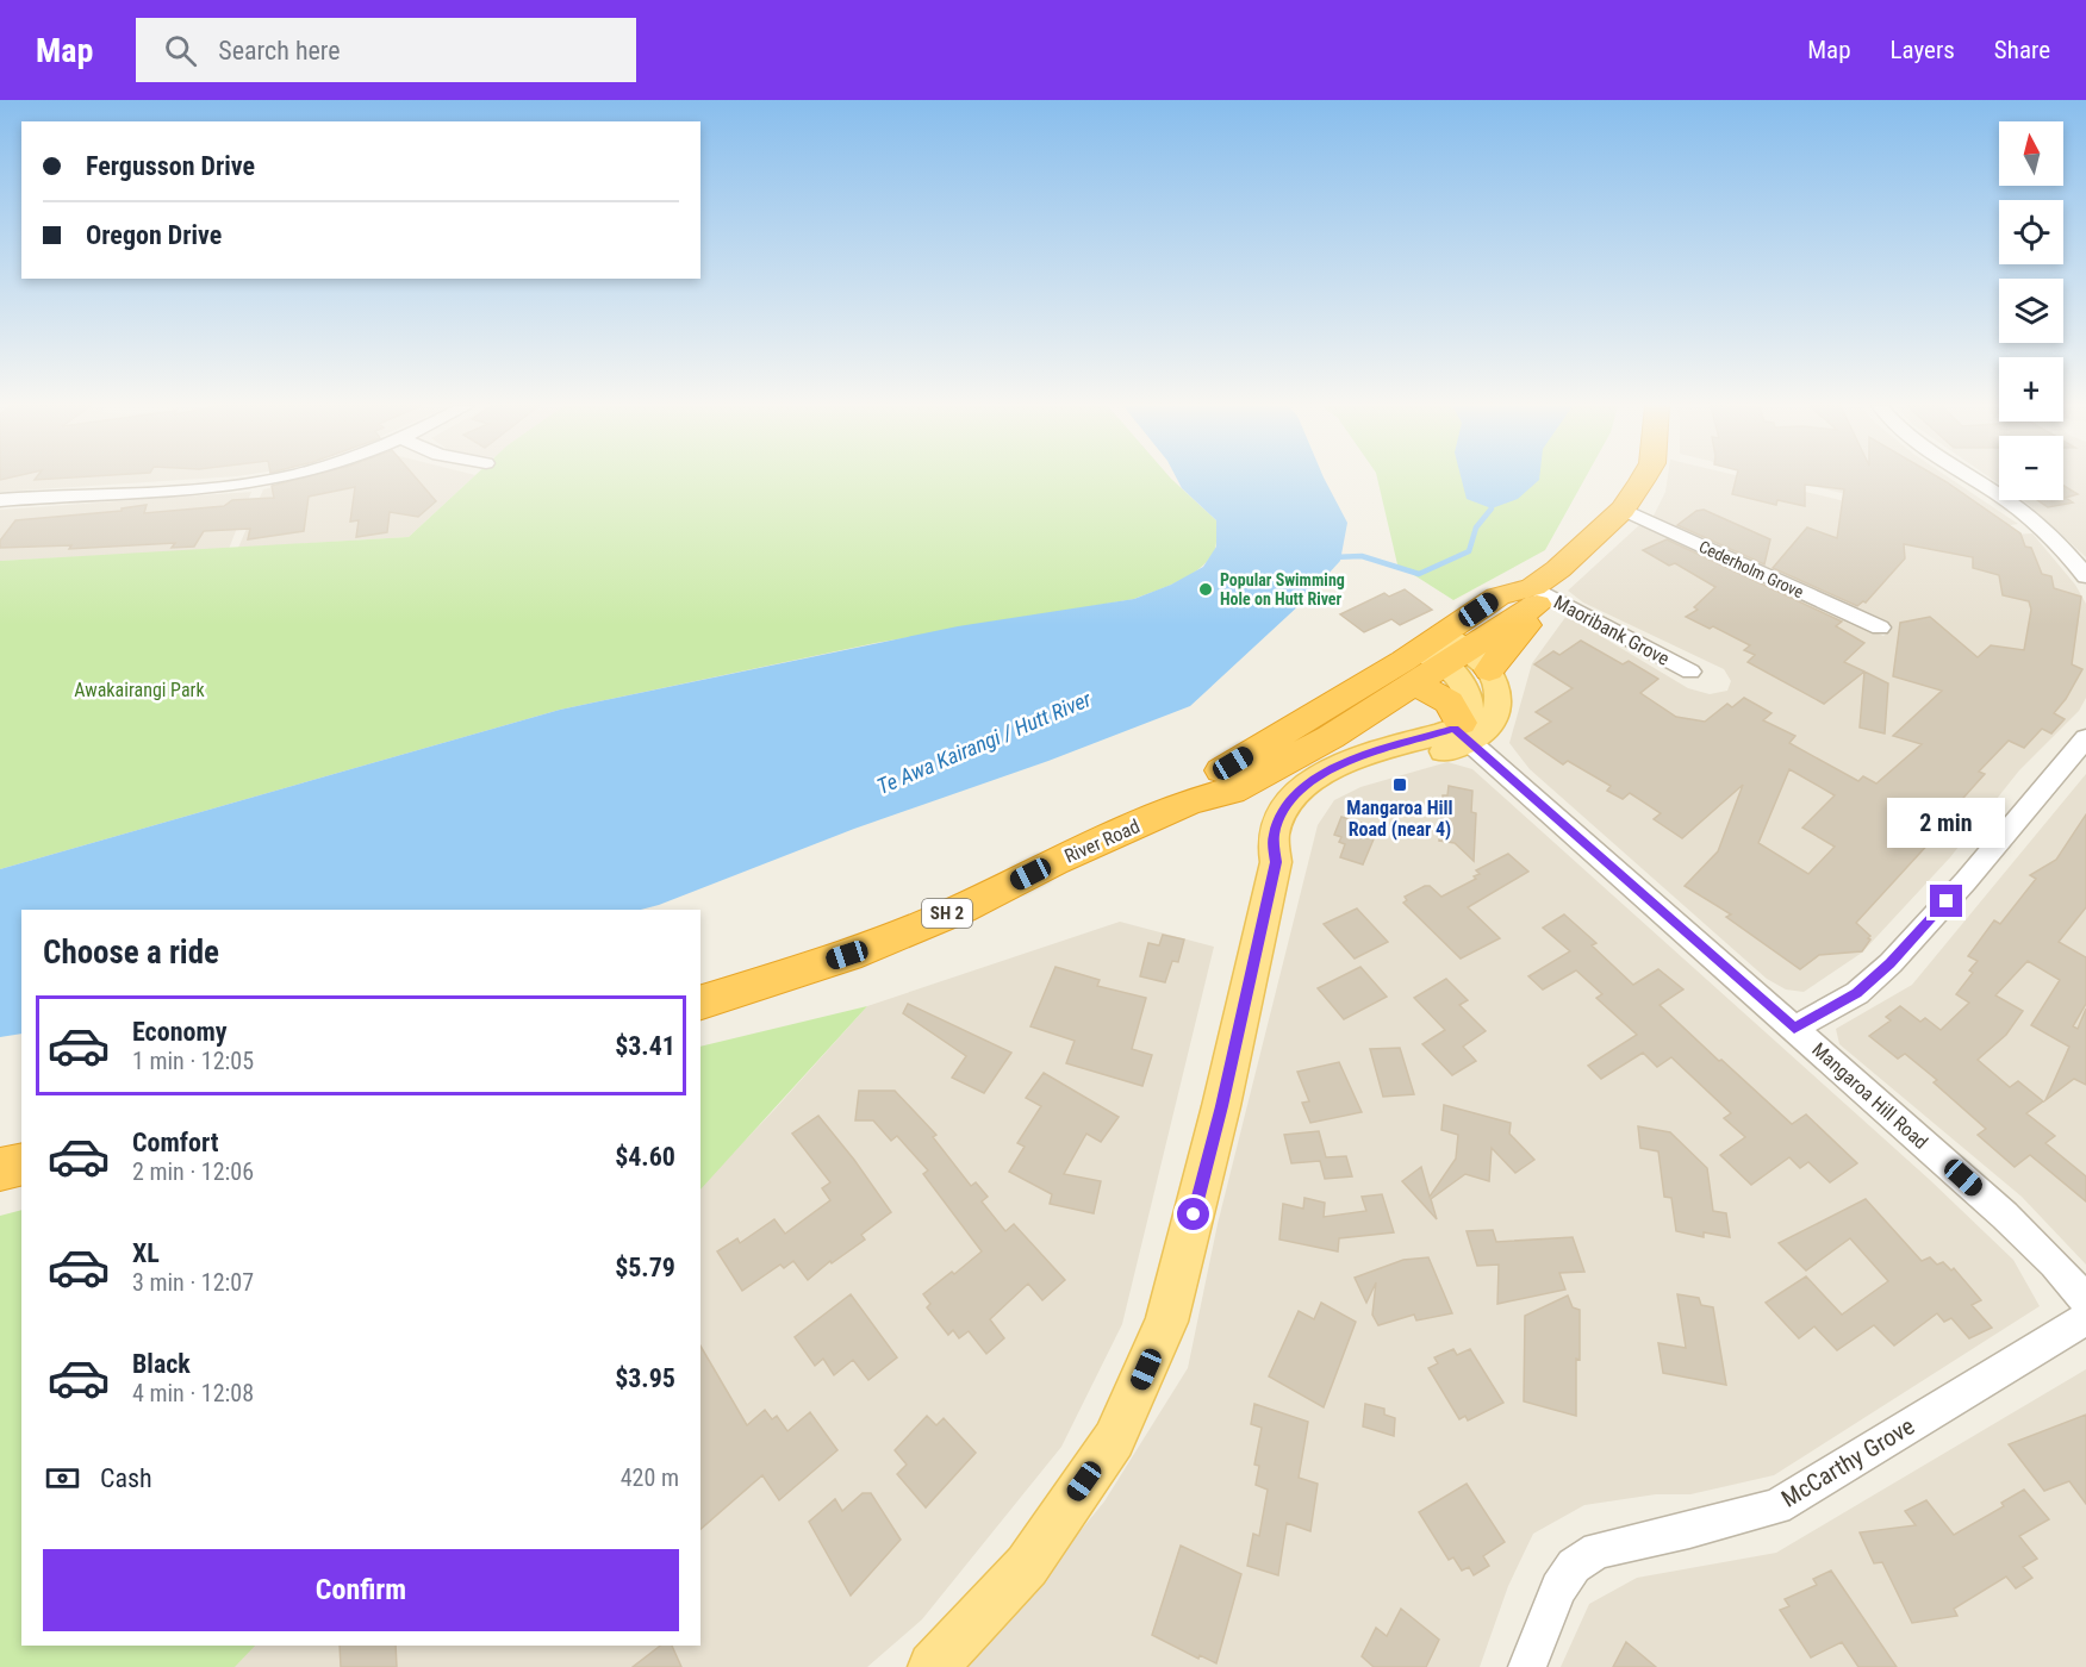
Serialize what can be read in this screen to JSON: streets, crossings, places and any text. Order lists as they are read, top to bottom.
{
  "streets": {
    "highway": ["River Road", "SH 2"],
    "street": [
      "Cederholm Grove",
      "Maoribank Grove",
      "Mangaroa Hill Road",
      "McCarthy Grove"
    ]
  },
  "crossings": [
    ["Cederholm Grove", "SH 2"],
    ["Maoribank Grove", "SH 2"],
    ["River Road", "SH 2"]
  ],
  "water": ["Te Awa Kairangi / Hutt River"],
  "parks": ["Awakairangi Park"],
  "places": {
    "other": ["Popular Swimming Hole on Hutt River"],
    "transit": ["Mangaroa Hill Road (near 4)"]
  },
  "north": "top",
  "page": {
    "header": "Map",
    "search": "Search here",
    "nav": ["Map", "Layers", "Share"],
    "map_buttons": ["+", "−"],
    "banner": ["Fergusson Drive", "Oregon Drive"],
    "bubble": "2 min",
    "heading": "Choose a ride",
    "list": [
      {
        "name": "Economy",
        "note": "1 min · 12:05",
        "value": "$3.41"
      },
      {
        "name": "Comfort",
        "note": "2 min · 12:06",
        "value": "$4.60"
      },
      {
        "name": "XL",
        "note": "3 min · 12:07",
        "value": "$5.79"
      },
      {
        "name": "Black",
        "note": "4 min · 12:08",
        "value": "$3.95"
      }
    ],
    "pay": ["Cash", "420 m"],
    "buttons": "Confirm"
  }
}
